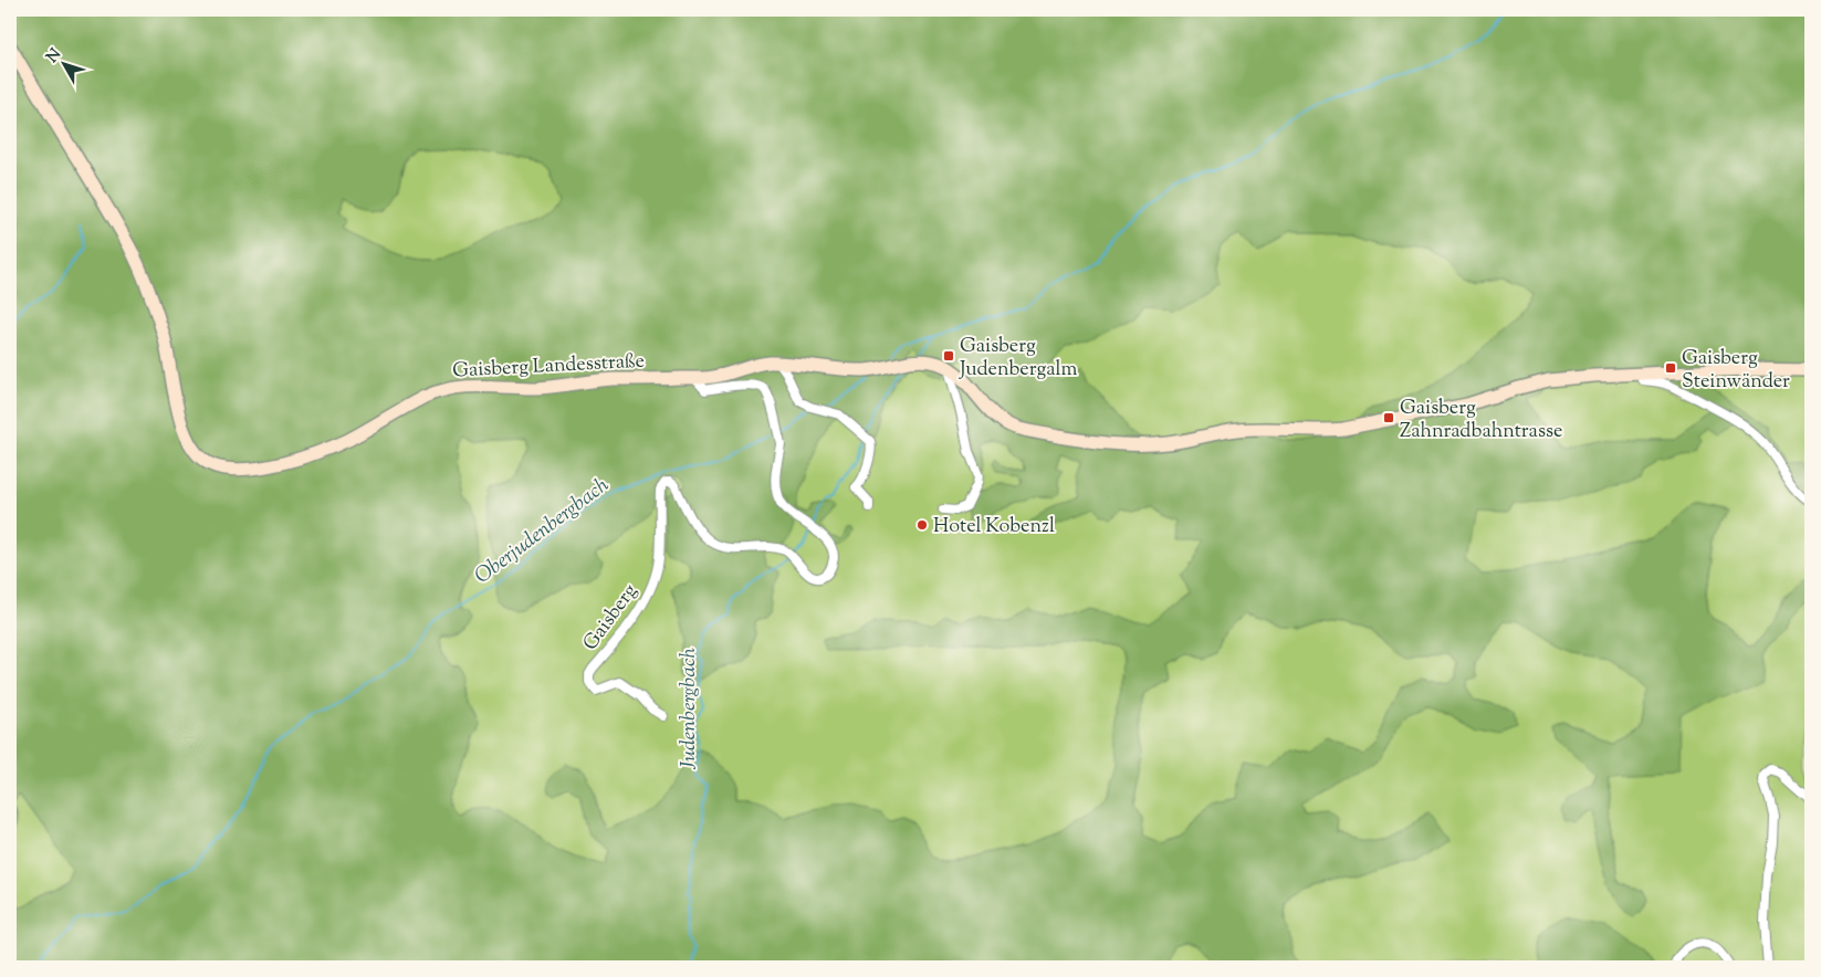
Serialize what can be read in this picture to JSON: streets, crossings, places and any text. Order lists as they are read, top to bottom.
{
  "streets": {
    "main road": ["Gaisberg Landesstraße"],
    "street": ["Gaisberg"]
  },
  "crossings": [
    ["Gaisberg Landesstraße", "Gaisberg"]
  ],
  "water": ["Oberjudenbergbach", "Judenbergbach"],
  "places": {
    "transit": ["Gaisberg Judenbergalm", "Gaisberg Steinwänder", "Gaisberg Zahnradbahntrasse"],
    "other": ["Hotel Kobenzl"]
  },
  "north": "top left"
}
